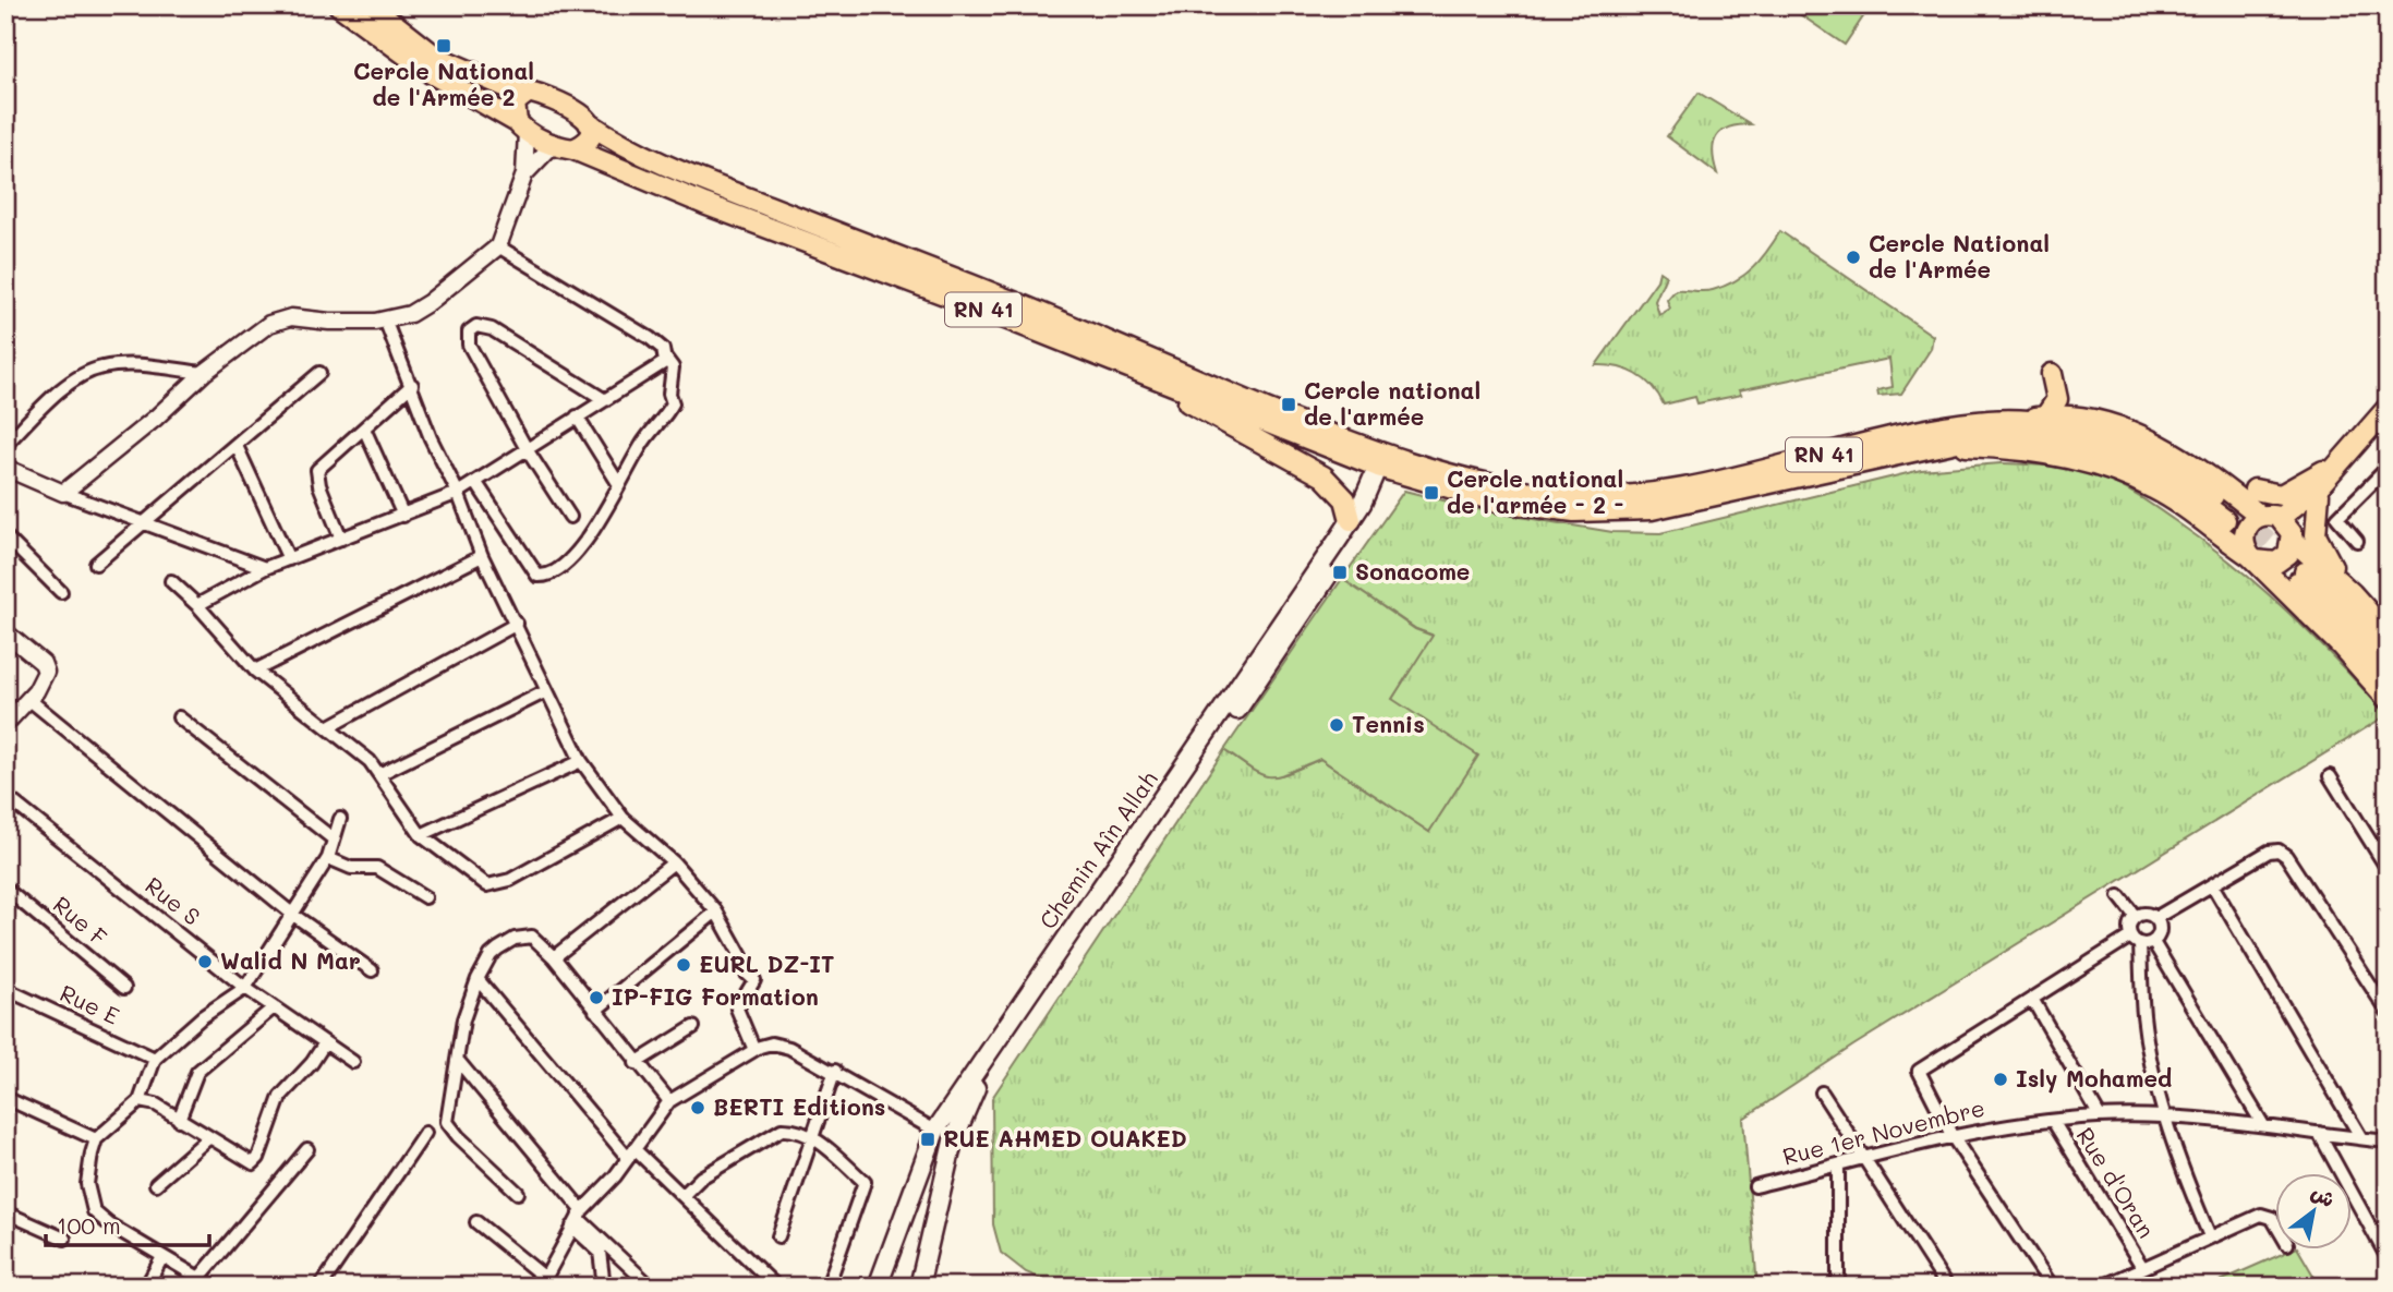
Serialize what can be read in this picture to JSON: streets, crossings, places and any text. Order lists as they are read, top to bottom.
{
  "streets": {
    "main road": ["RN 41", "Chemin Aîn Allah"],
    "street": [
      "Rue S",
      "Rue F",
      "Rue E",
      "Rue 1er Novembre",
      "Rue d'Oran"
    ]
  },
  "crossings": [
    ["RN 41", "Chemin Aîn Allah"],
    ["Rue 1er Novembre", "Rue d'Oran"]
  ],
  "places": {
    "transit": [
      "Cercle National de l'Armée 2",
      "Cercle national de l'armée",
      "Cercle national de l'armée - 2 -",
      "Sonacome",
      "RUE AHMED OUAKED"
    ],
    "other": [
      "Cercle National de l'Armée",
      "Tennis",
      "Walid N Mar",
      "EURL DZ-IT",
      "IP-FIG Formation",
      "Isly Mohamed",
      "BERTI Editions"
    ]
  },
  "scale_bar": "100 m",
  "north": "top right"
}
